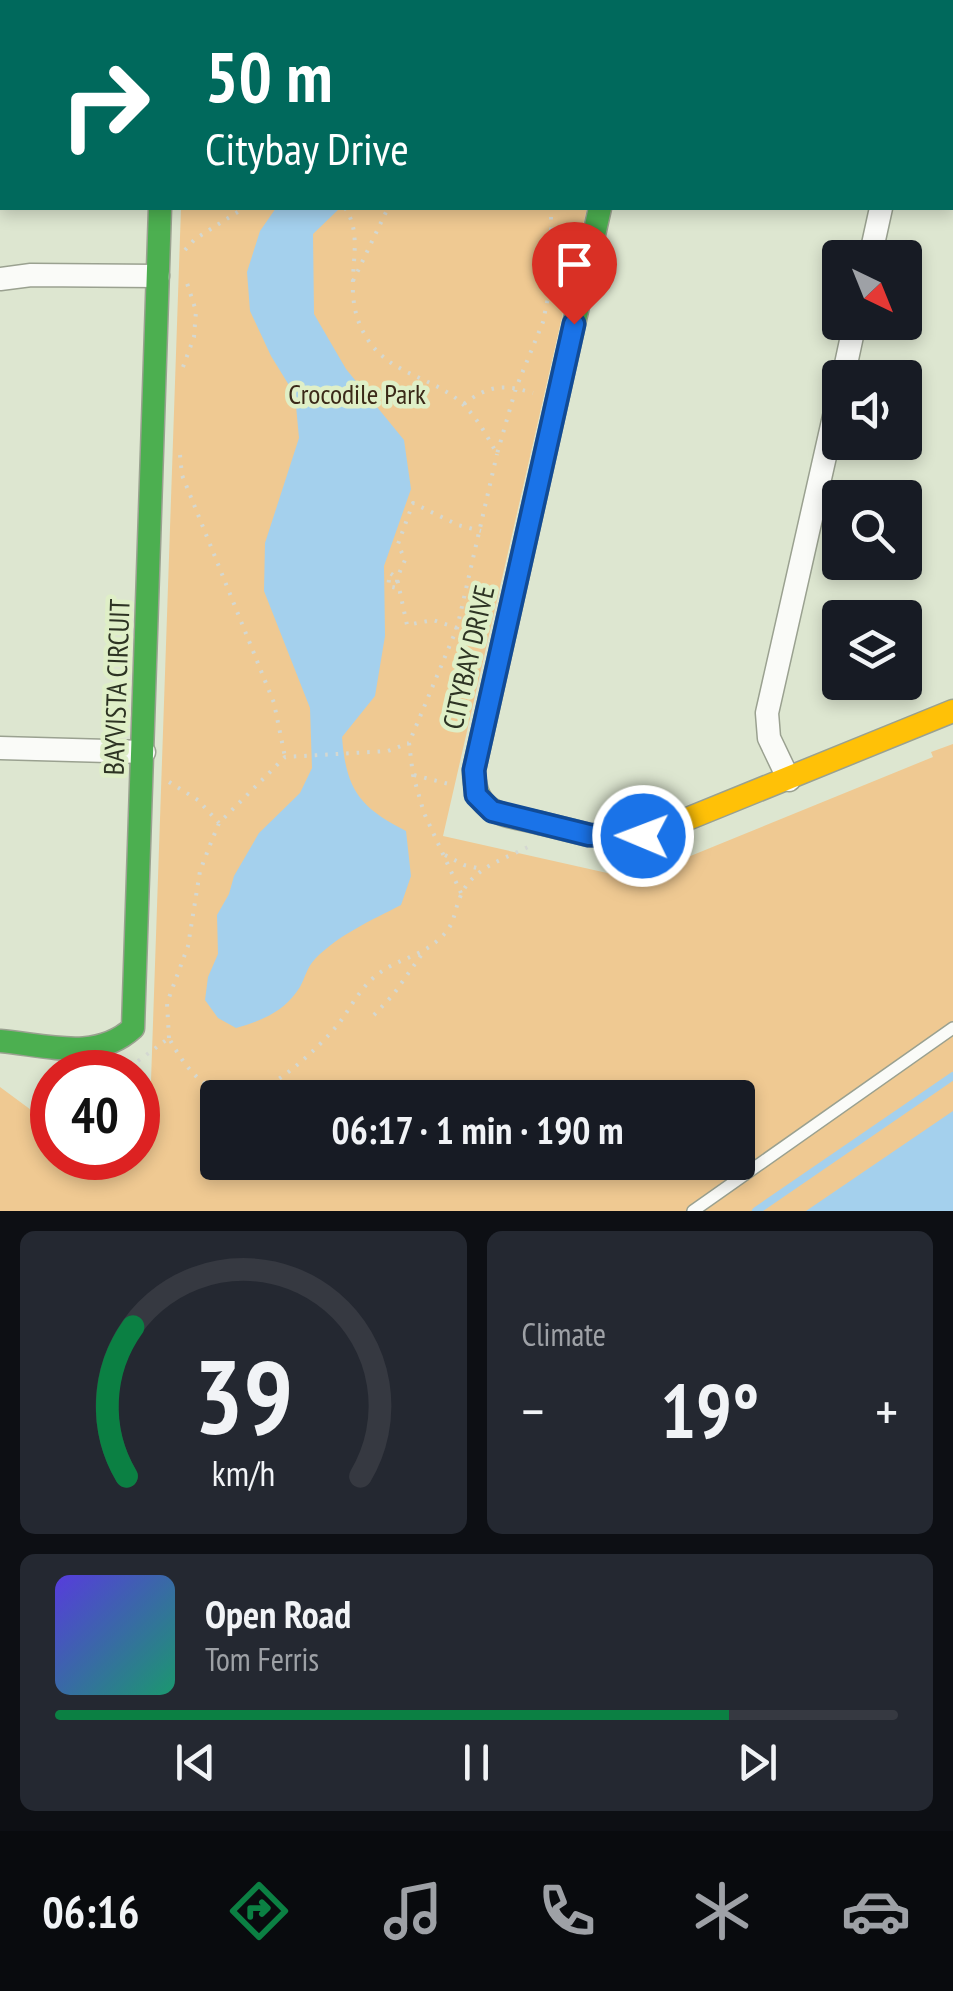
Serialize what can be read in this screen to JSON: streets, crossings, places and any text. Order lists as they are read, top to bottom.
{
  "streets": {
    "street": ["CITYBAY DRIVE", "BAYVISTA CIRCUIT"]
  },
  "parks": ["Crocodile Park"],
  "north": "bottom right",
  "page": {
    "turn": ["50 m", "Citybay Drive"],
    "limit": "40",
    "trip": "06:17 · 1 min · 190 m",
    "tile": "Climate",
    "heat": ["−", "19°", "+"],
    "song": ["Open Road", "Tom Ferris"],
    "tabs": "06:16",
    "gauge": ["39", "km/h"]
  }
}
